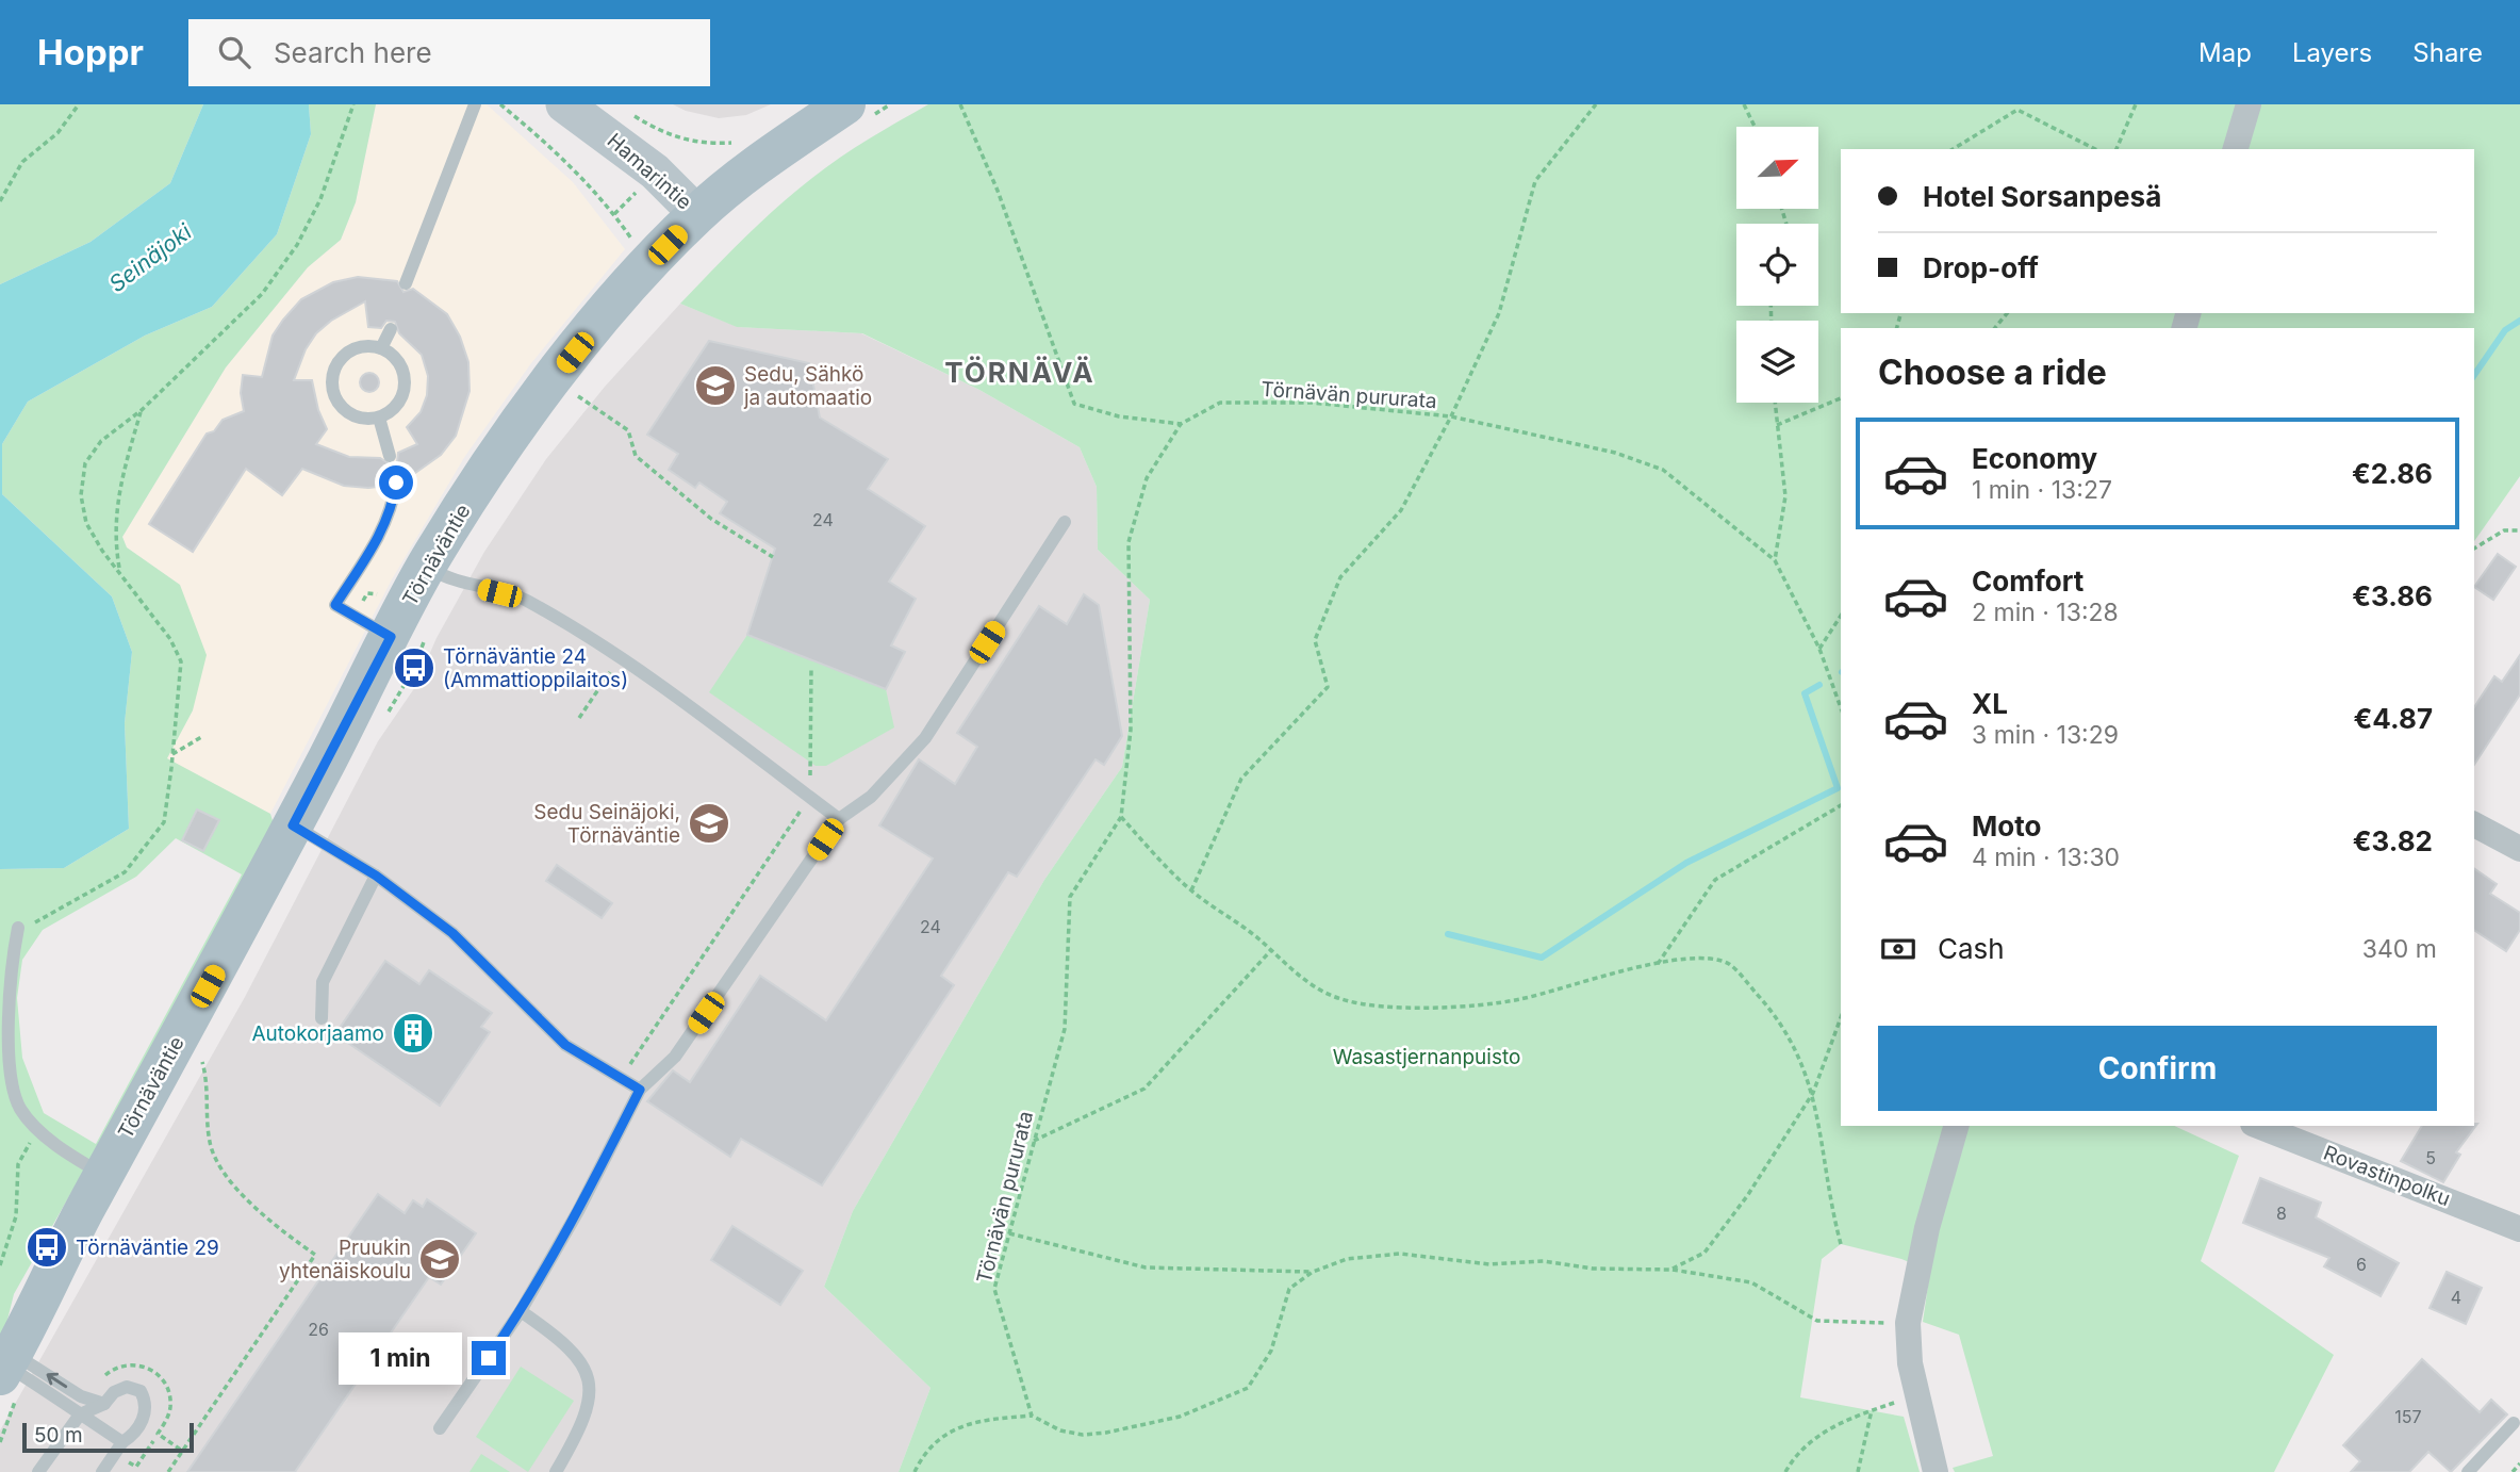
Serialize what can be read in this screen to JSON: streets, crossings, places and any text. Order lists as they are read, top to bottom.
{
  "streets": {
    "main road": ["Hamarintie", "Törnäväntie"],
    "street": ["Rovastinpolku"],
    "path": ["Törnävän pururata"]
  },
  "crossings": [
    ["Hamarintie", "Törnäväntie"]
  ],
  "districts": ["TÖRNÄVÄ"],
  "water": ["Seinäjoki"],
  "parks": ["Wasastjernanpuisto"],
  "places": {
    "school or university": ["Sedu, Sähkö ja automaatio", "Sedu Seinäjoki, Törnäväntie", "Pruukin yhtenäiskoulu"],
    "bus stop": ["Törnäväntie 24 (Ammattioppilaitos)", "Törnäväntie 29"],
    "building": ["Autokorjaamo"]
  },
  "house_numbers": [
    "24",
    "24",
    "5",
    "8",
    "6",
    "4",
    "26",
    "157"
  ],
  "scale_bar": "50 m",
  "north": "top right",
  "page": {
    "header": "Hoppr",
    "search": "Search here",
    "nav": ["Map", "Layers", "Share"],
    "banner": ["Hotel Sorsanpesä", "Drop-off"],
    "heading": "Choose a ride",
    "list": [
      {
        "name": "Economy",
        "note": "1 min · 13:27",
        "value": "€2.86"
      },
      {
        "name": "Comfort",
        "note": "2 min · 13:28",
        "value": "€3.86"
      },
      {
        "name": "XL",
        "note": "3 min · 13:29",
        "value": "€4.87"
      },
      {
        "name": "Moto",
        "note": "4 min · 13:30",
        "value": "€3.82"
      }
    ],
    "pay": ["Cash", "340 m"],
    "buttons": "Confirm",
    "bubble": "1 min",
    "scale": "50 m"
  }
}
